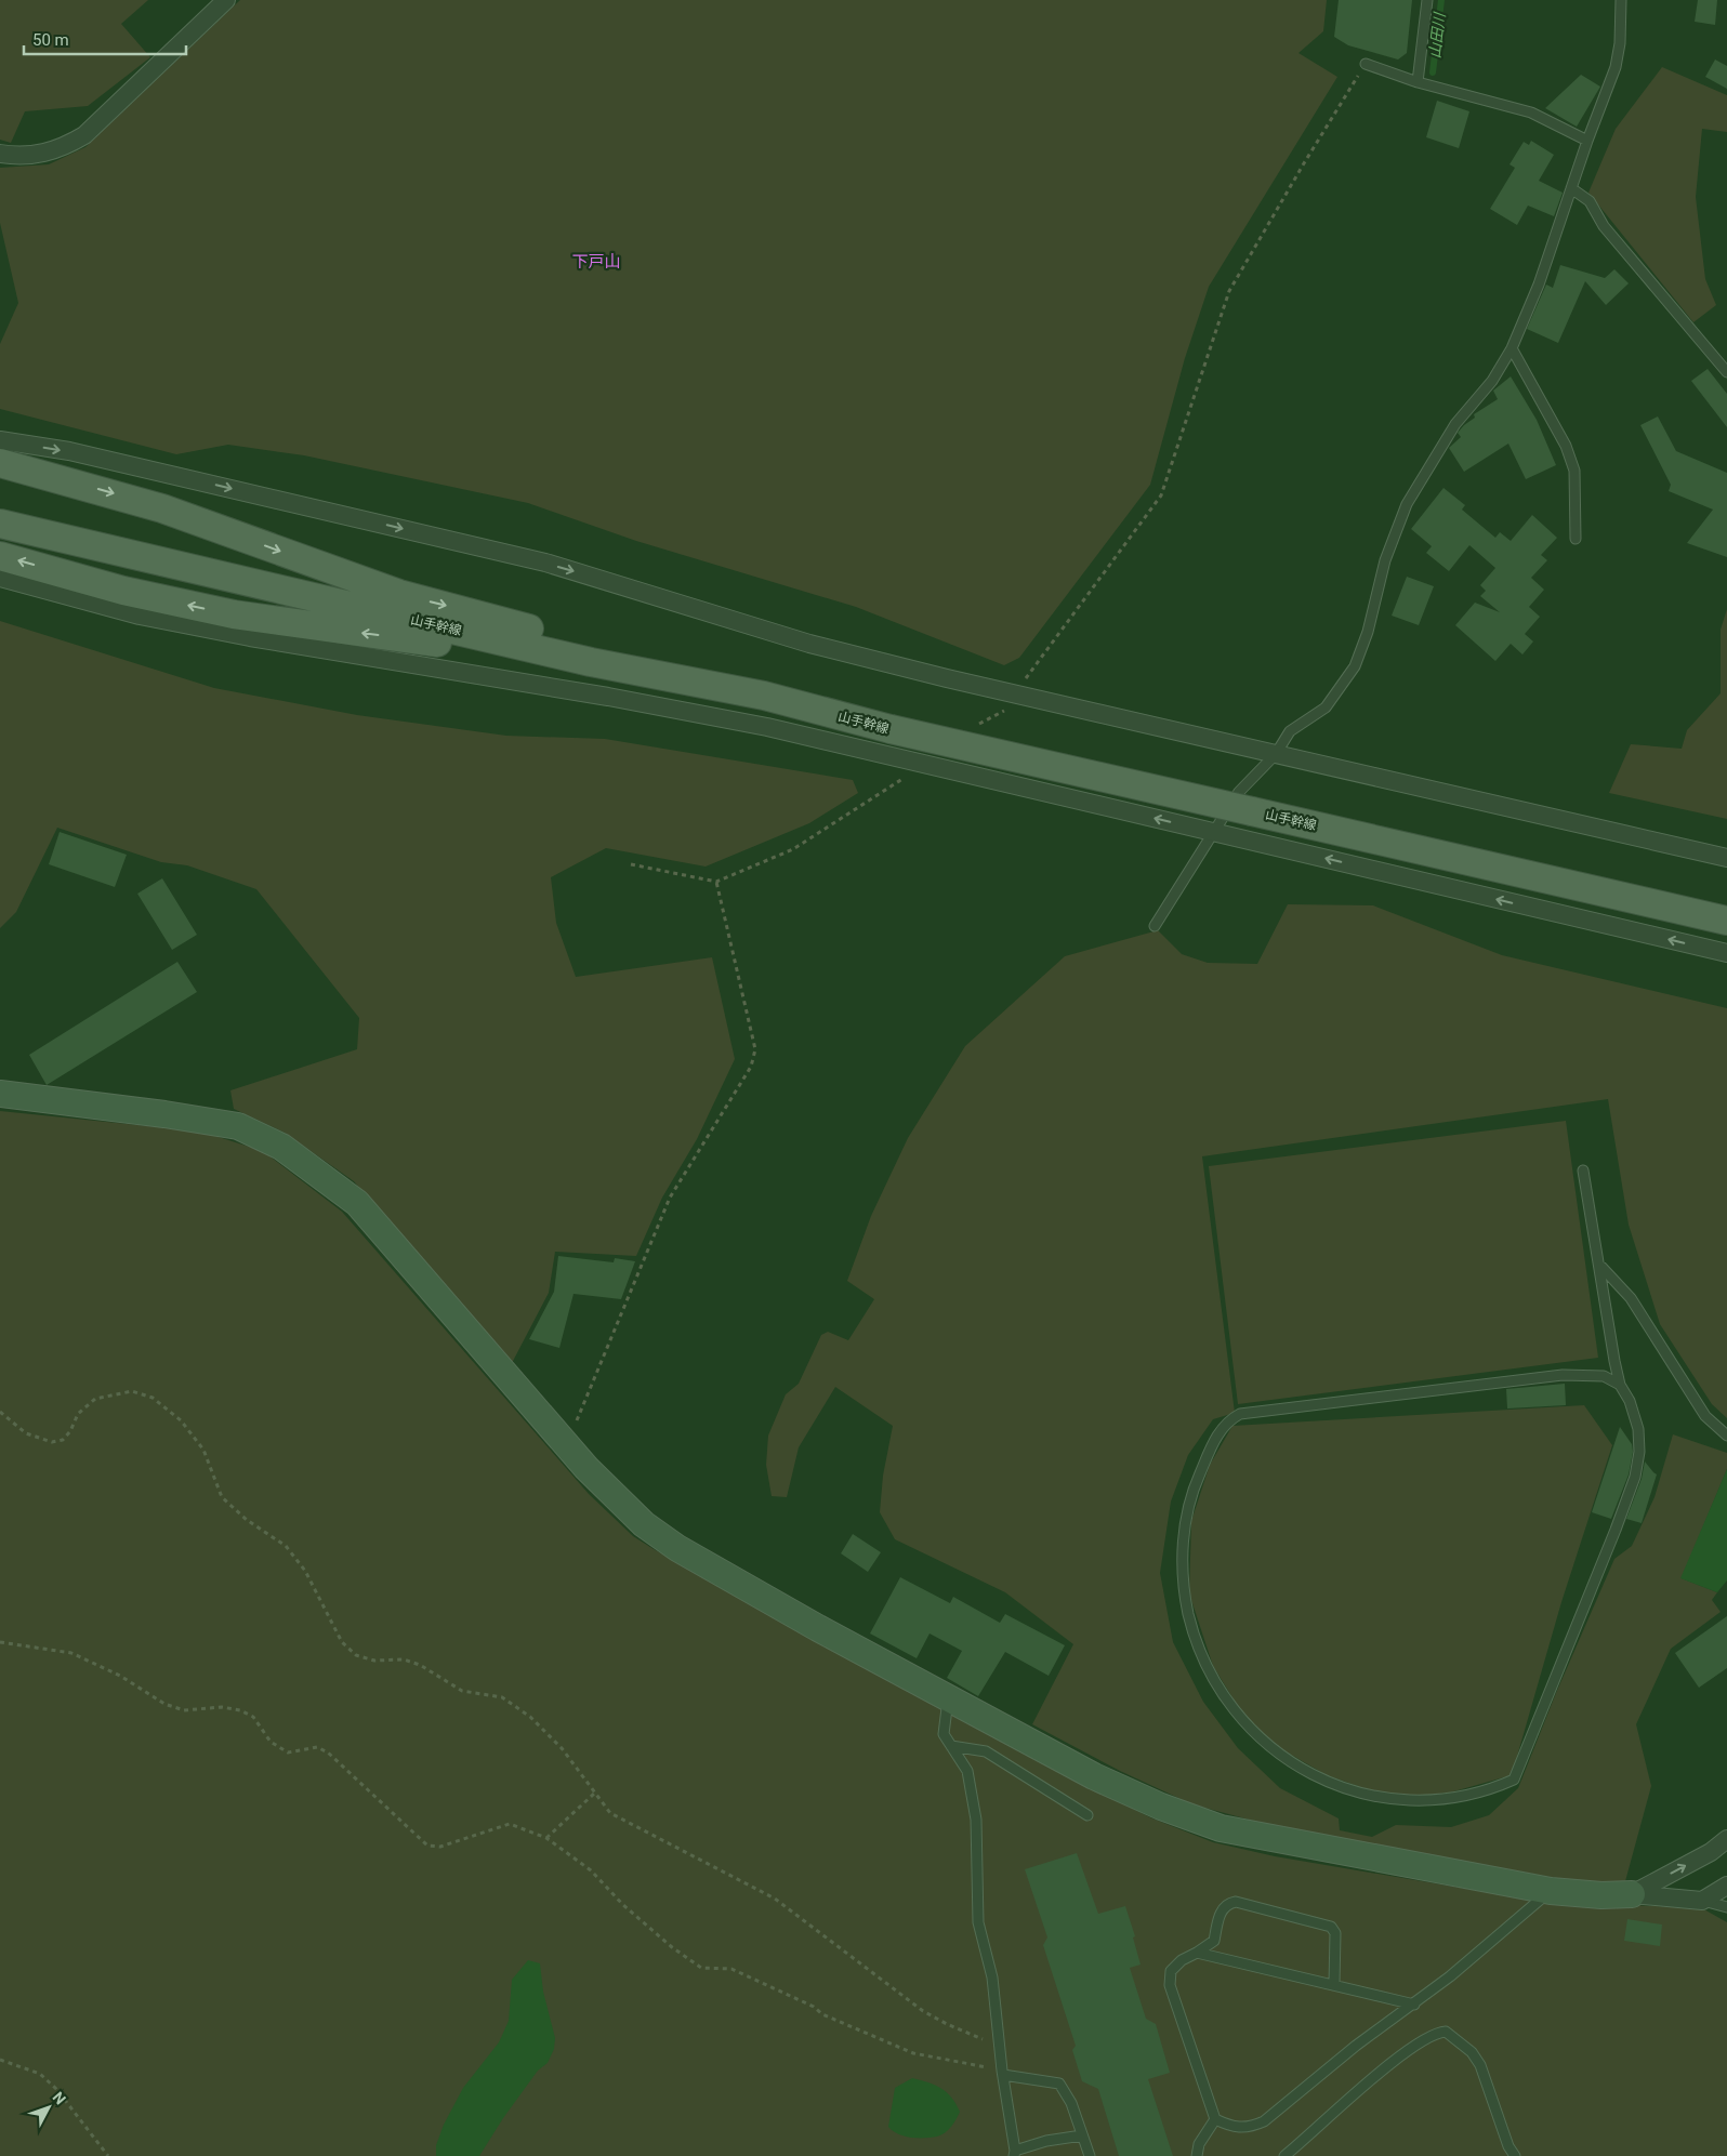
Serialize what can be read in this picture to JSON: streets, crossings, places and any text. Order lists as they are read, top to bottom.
{
  "streets": {
    "main road": ["山手幹線"]
  },
  "districts": ["下戸山"],
  "water": ["山田川"],
  "scale_bar": "50 m",
  "north": "top right"
}
